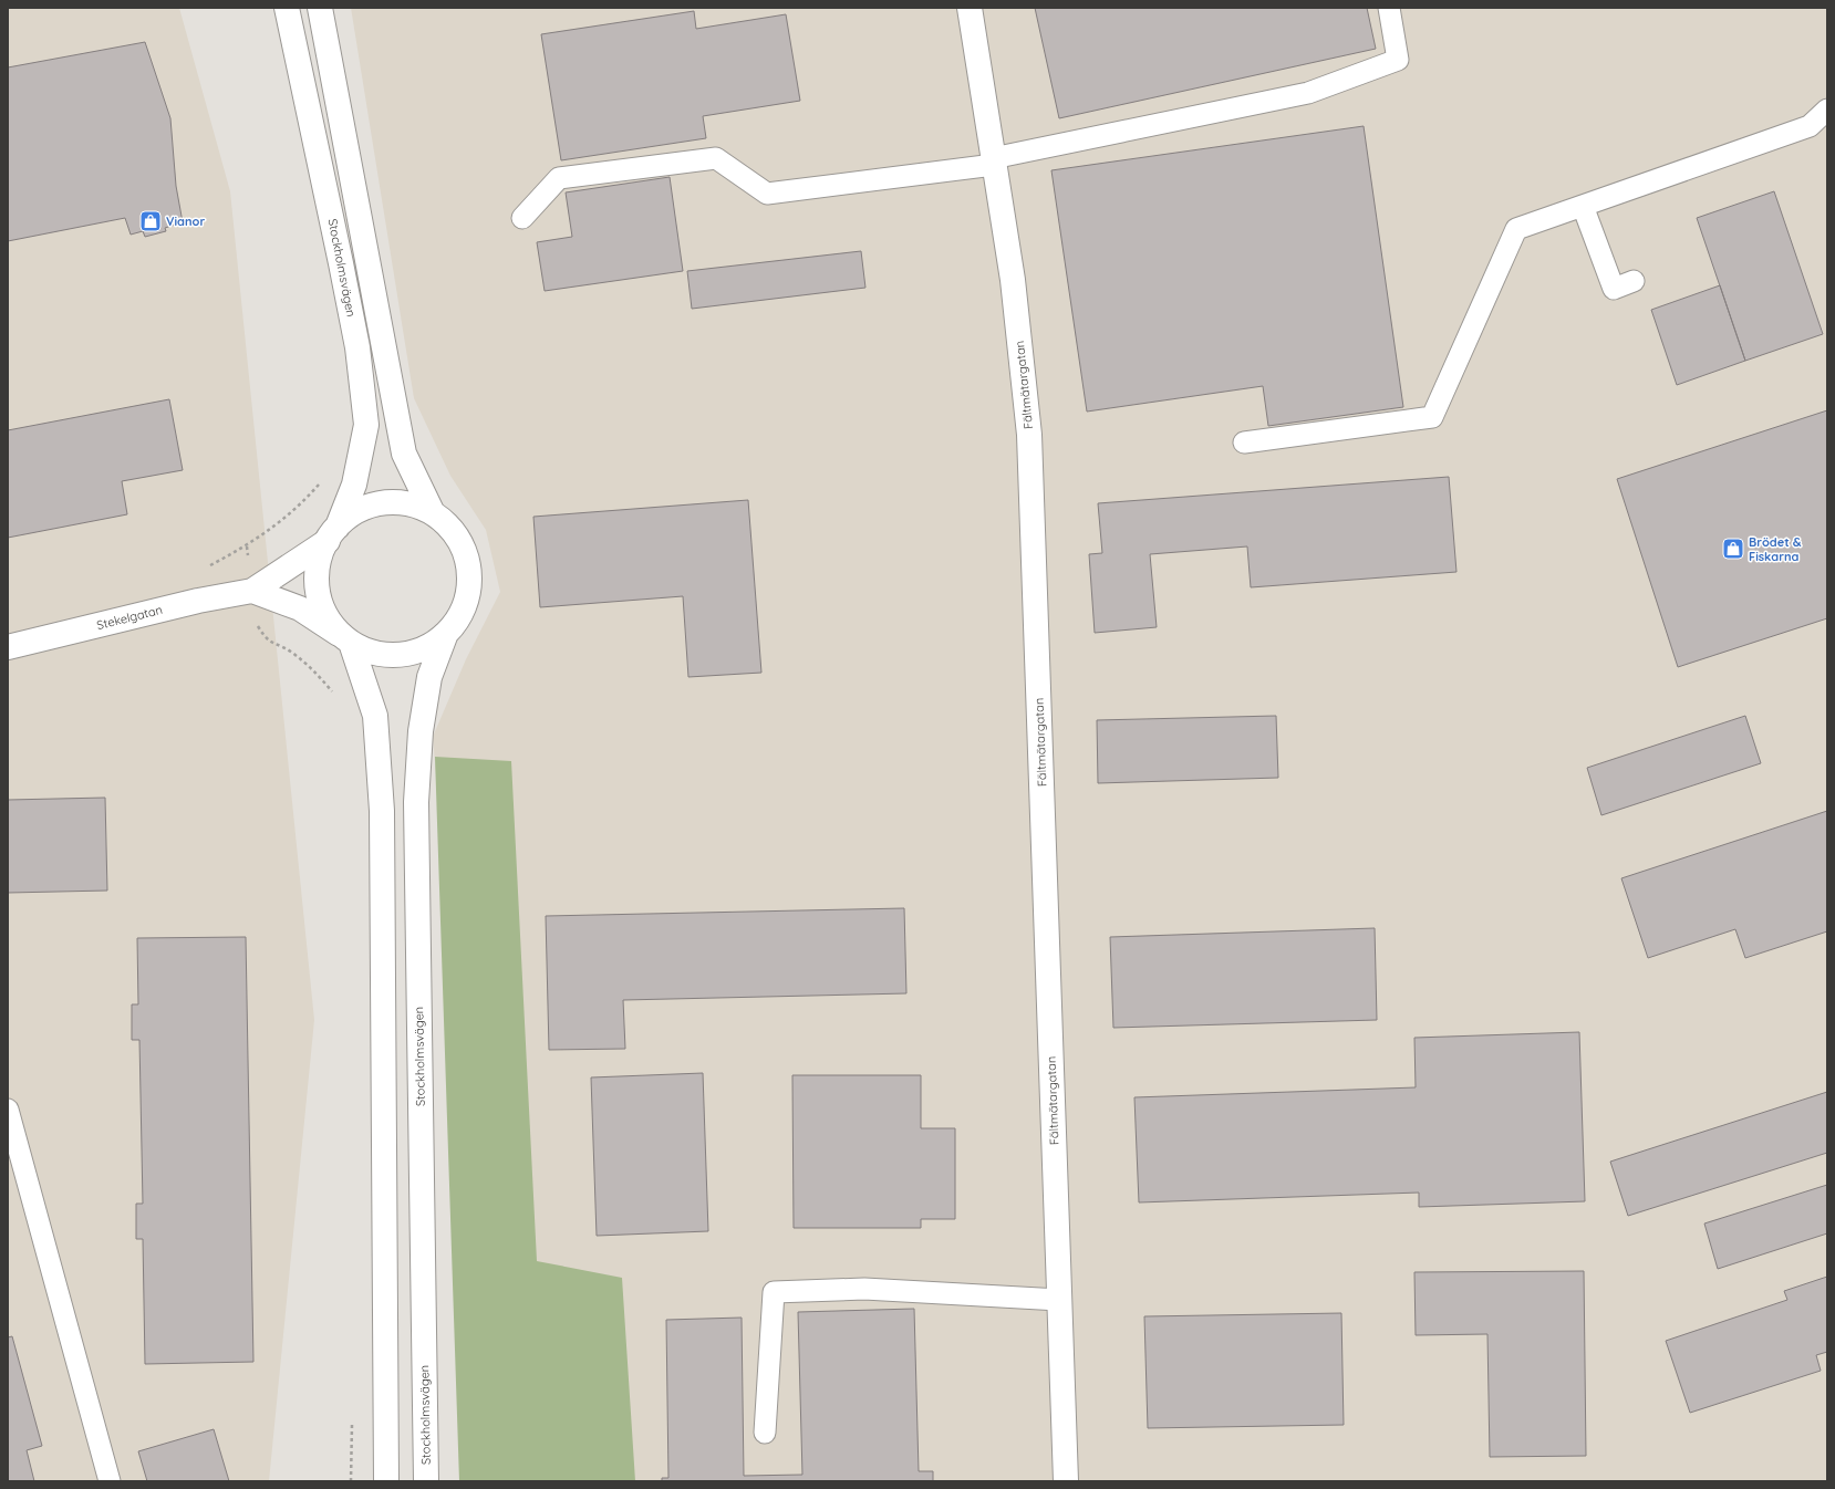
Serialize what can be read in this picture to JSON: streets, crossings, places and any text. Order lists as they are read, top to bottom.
{
  "streets": {
    "main road": ["Stockholmsvägen", "Fältmätargatan", "Stekelgatan"]
  },
  "places": {
    "shop": ["Vianor", "Brödet & Fiskarna"]
  }
}
